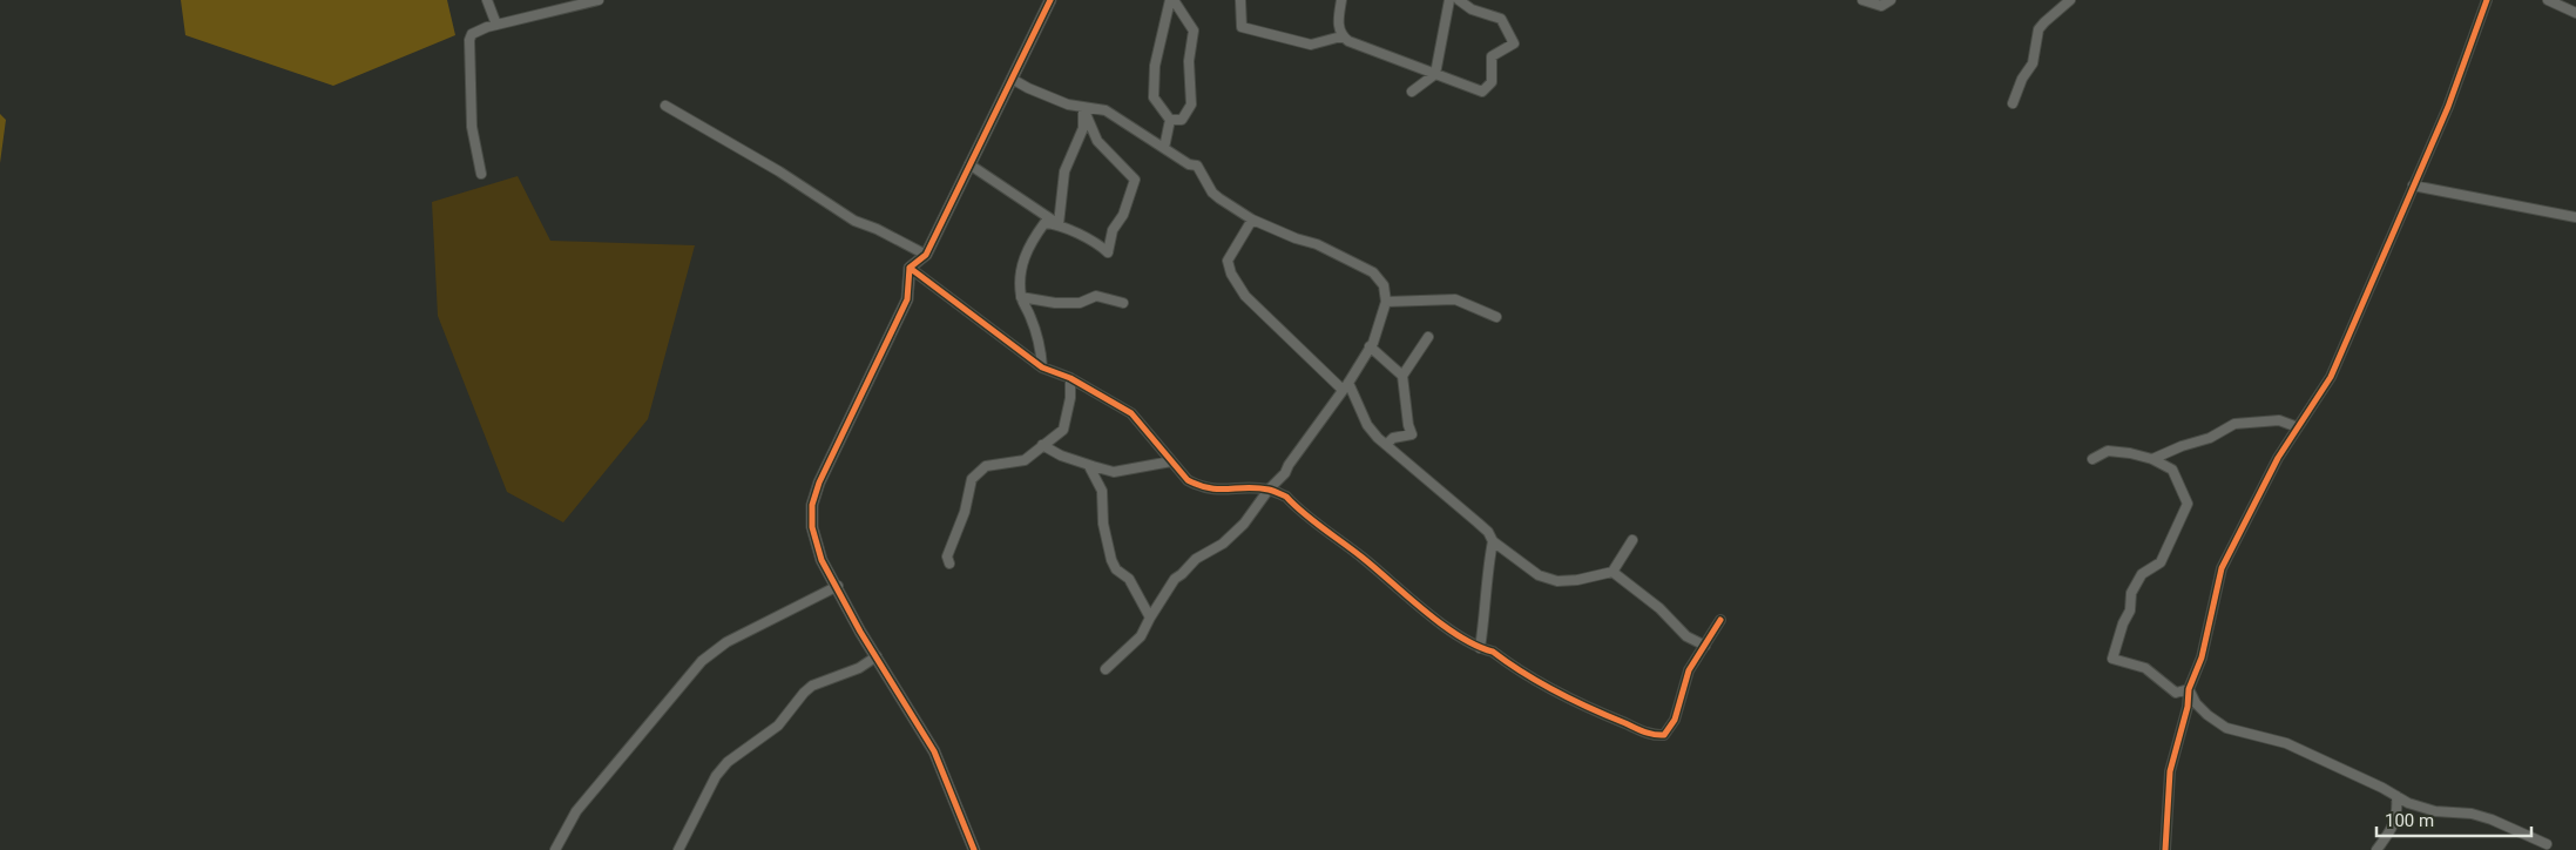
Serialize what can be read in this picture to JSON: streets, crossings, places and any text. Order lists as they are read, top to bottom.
{
  "scale_bar": "100 m"
}
